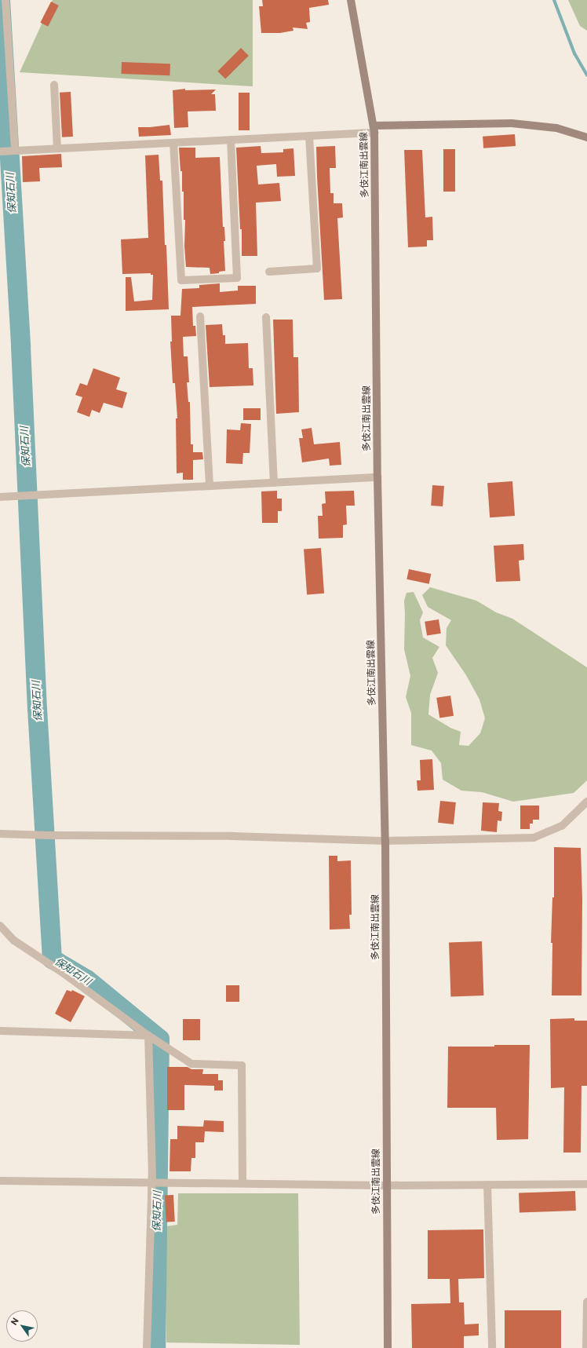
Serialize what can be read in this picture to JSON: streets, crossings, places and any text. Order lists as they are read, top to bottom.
{
  "streets": {
    "main road": ["多伎江南出雲線"]
  },
  "water": ["保知石川"],
  "north": "top left"
}
